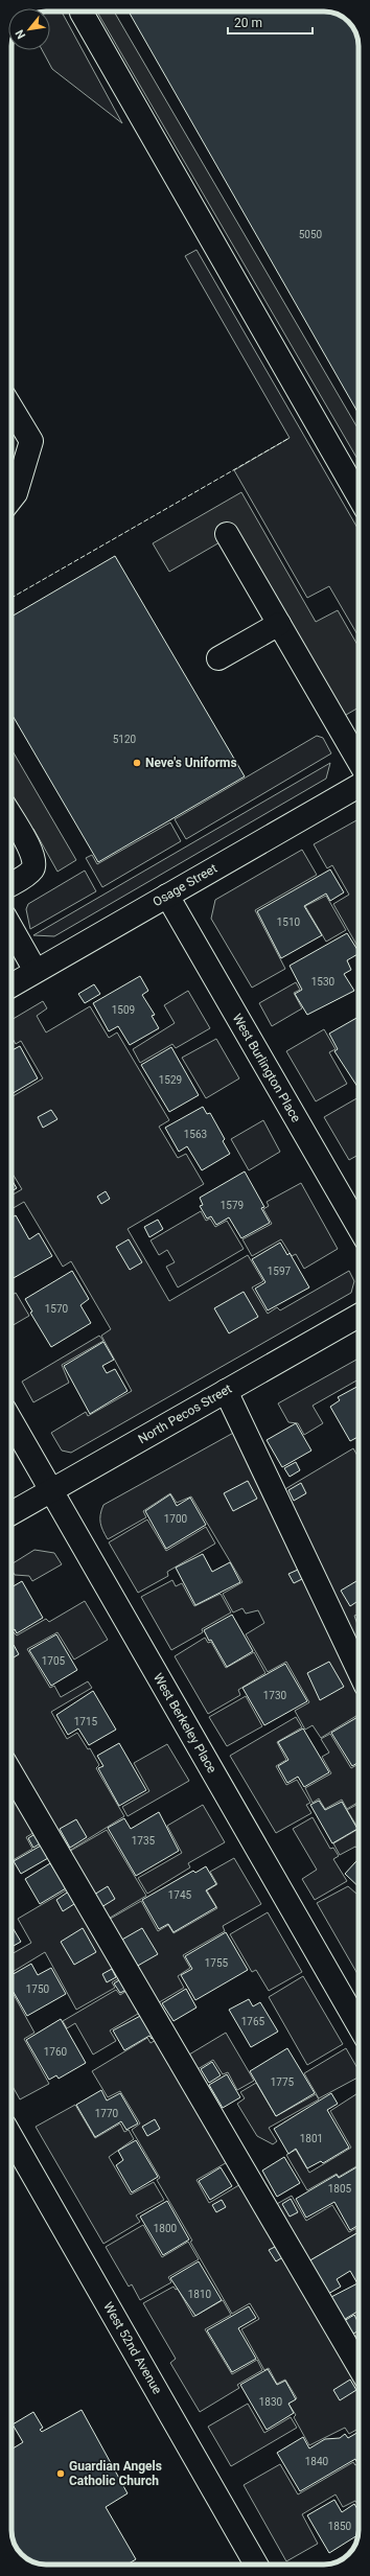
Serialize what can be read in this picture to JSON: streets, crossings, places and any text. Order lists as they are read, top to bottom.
{
  "streets": {
    "street": [
      "Osage Street",
      "West Burlington Place",
      "North Pecos Street",
      "West Berkeley Place",
      "West 52nd Avenue"
    ]
  },
  "crossings": [
    ["Osage Street", "West Burlington Place"],
    ["North Pecos Street", "West Berkeley Place"]
  ],
  "places": ["Neve's Uniforms", "Guardian Angels Catholic Church"],
  "house_numbers": [
    "5050",
    "5120",
    "1510",
    "1530",
    "1509",
    "1529",
    "1563",
    "1579",
    "1597",
    "1570",
    "1700",
    "1705",
    "1730",
    "1715",
    "1735",
    "1745",
    "1755",
    "1750",
    "1765",
    "1760",
    "1775",
    "1770",
    "1801",
    "1805",
    "1800",
    "1810",
    "1830",
    "1840",
    "1850"
  ],
  "scale_bar": "20 m",
  "north": "bottom left"
}
